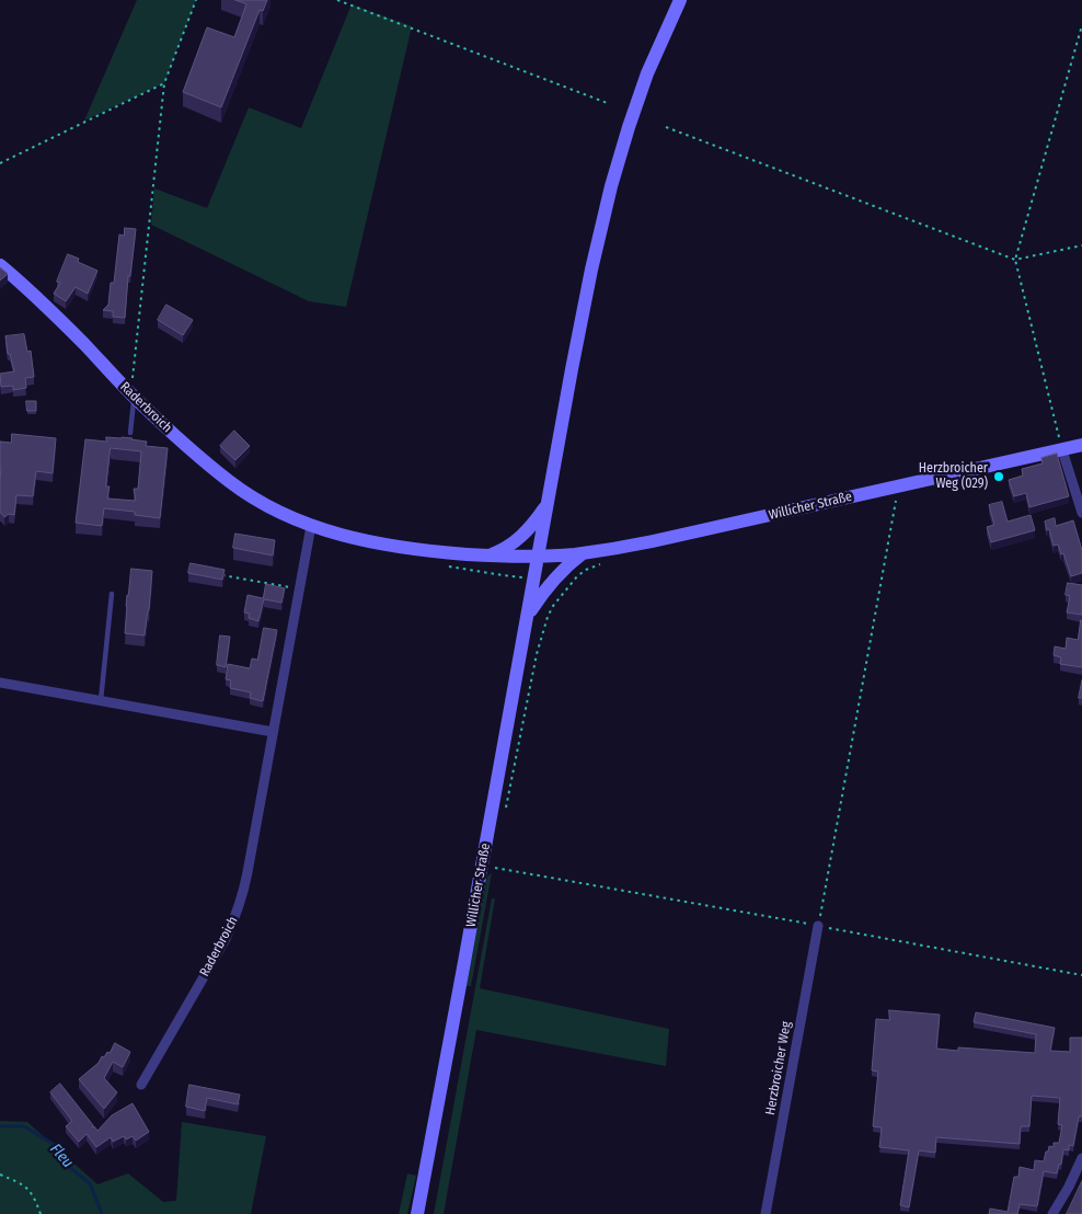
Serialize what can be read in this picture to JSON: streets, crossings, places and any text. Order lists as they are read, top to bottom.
{
  "streets": {
    "street": ["Raderbroich", "Willicher Straße", "Herzbroicher Weg"]
  },
  "crossings": [
    ["Raderbroich", "Willicher Straße"]
  ],
  "water": ["Fleu"],
  "places": ["Herzbroicher Weg (029)"]
}
